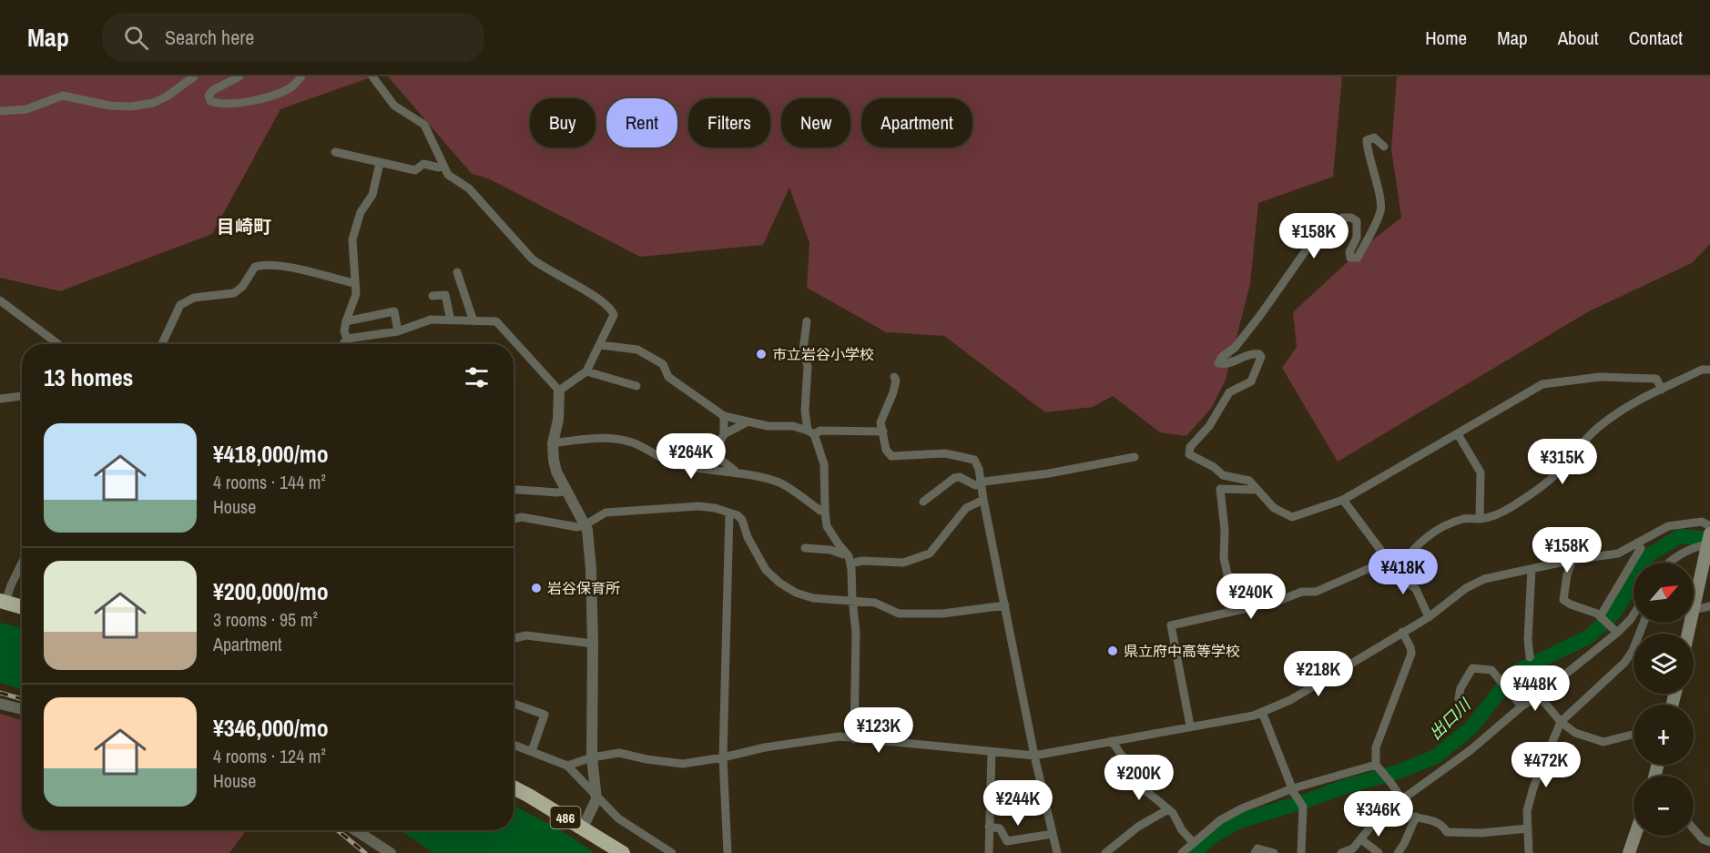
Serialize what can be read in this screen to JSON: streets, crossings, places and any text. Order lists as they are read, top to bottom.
{
  "streets": {
    "highway": ["486"]
  },
  "districts": ["目崎町"],
  "water": ["出口川"],
  "places": ["市立岩谷小学校", "岩谷保育所", "県立府中高等学校"],
  "north": "top right",
  "page": {
    "header": "Map",
    "search": "Search here",
    "nav": [
      "Home",
      "Map",
      "About",
      "Contact"
    ],
    "chip": [
      "Buy",
      "Rent",
      "Filters",
      "New",
      "Apartment"
    ],
    "price": [
      "¥158K",
      "¥264K",
      "¥315K",
      "¥158K",
      "¥418K",
      "¥240K",
      "¥218K",
      "¥448K",
      "¥123K",
      "¥472K",
      "¥200K",
      "¥244K",
      "¥346K"
    ],
    "heading": "13 homes",
    "list": [
      {
        "name": "¥418,000/mo",
        "note": "4 rooms · 144 m² · House"
      },
      {
        "name": "¥200,000/mo",
        "note": "3 rooms · 95 m² · Apartment"
      },
      {
        "name": "¥346,000/mo",
        "note": "4 rooms · 124 m² · House"
      }
    ],
    "map_buttons": ["+", "−"]
  }
}
